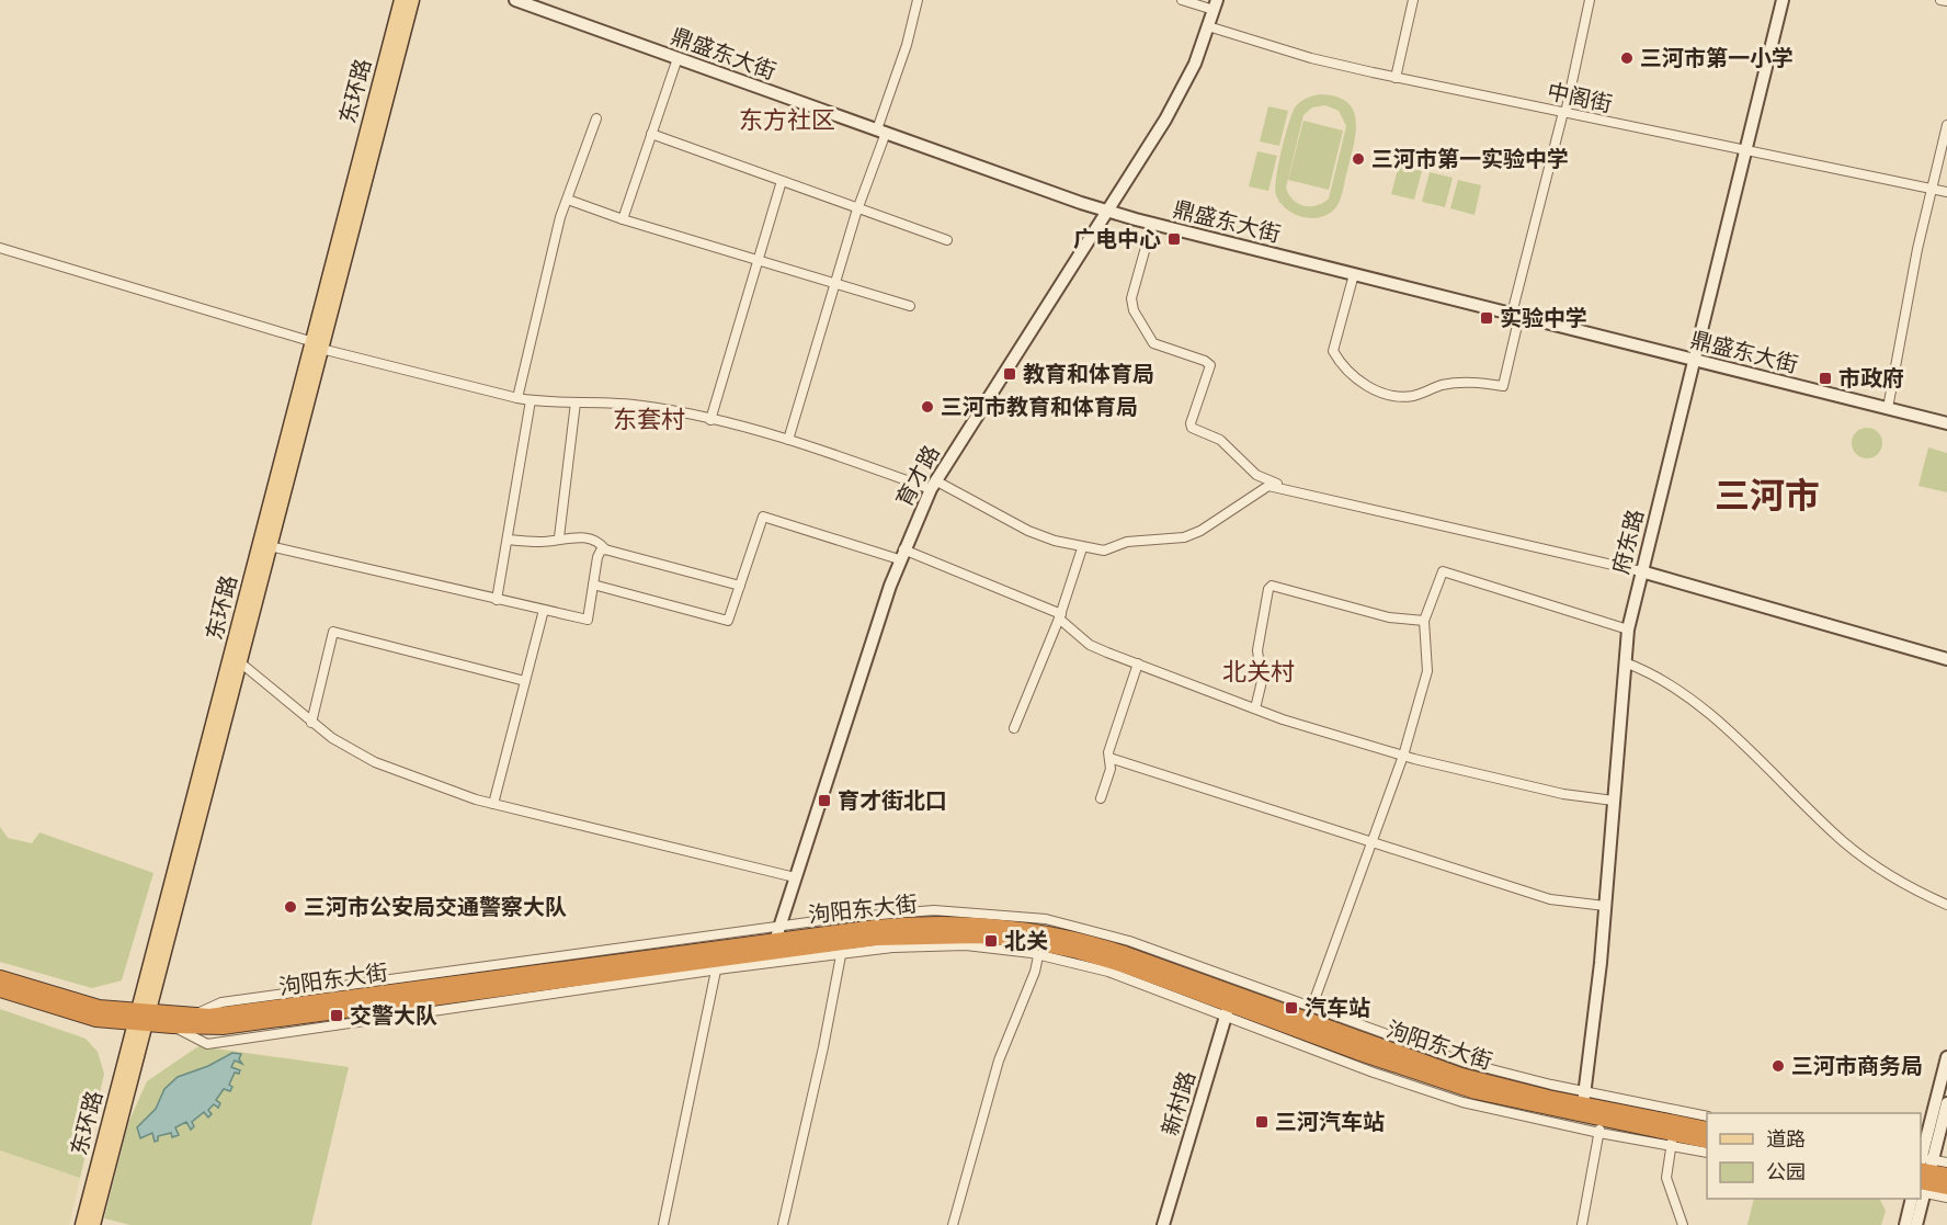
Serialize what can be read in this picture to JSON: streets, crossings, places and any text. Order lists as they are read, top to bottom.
{
  "streets": {
    "highway": ["泃阳东大街"],
    "main road": [
      "鼎盛东大街",
      "东环路",
      "育才路",
      "府东路",
      "新村路"
    ],
    "street": ["中阁街"]
  },
  "crossings": [
    ["鼎盛东大街", "育才路"],
    ["鼎盛东大街", "府东路"],
    ["东环路", "泃阳东大街"],
    ["中阁街", "育才路"],
    ["中阁街", "府东路"],
    ["育才路", "泃阳东大街"],
    ["府东路", "泃阳东大街"],
    ["泃阳东大街", "新村路"]
  ],
  "districts": [
    "东方社区",
    "东套村",
    "三河市",
    "北关村"
  ],
  "places": {
    "other": [
      "三河市第一小学",
      "三河市第一实验中学",
      "三河市教育和体育局",
      "三河市公安局交通警察大队",
      "三河市商务局"
    ],
    "transit": [
      "广电中心",
      "实验中学",
      "教育和体育局",
      "市政府",
      "育才街北口",
      "北关",
      "汽车站",
      "交警大队",
      "三河汽车站"
    ]
  },
  "legend": ["道路", "公园"]
}
